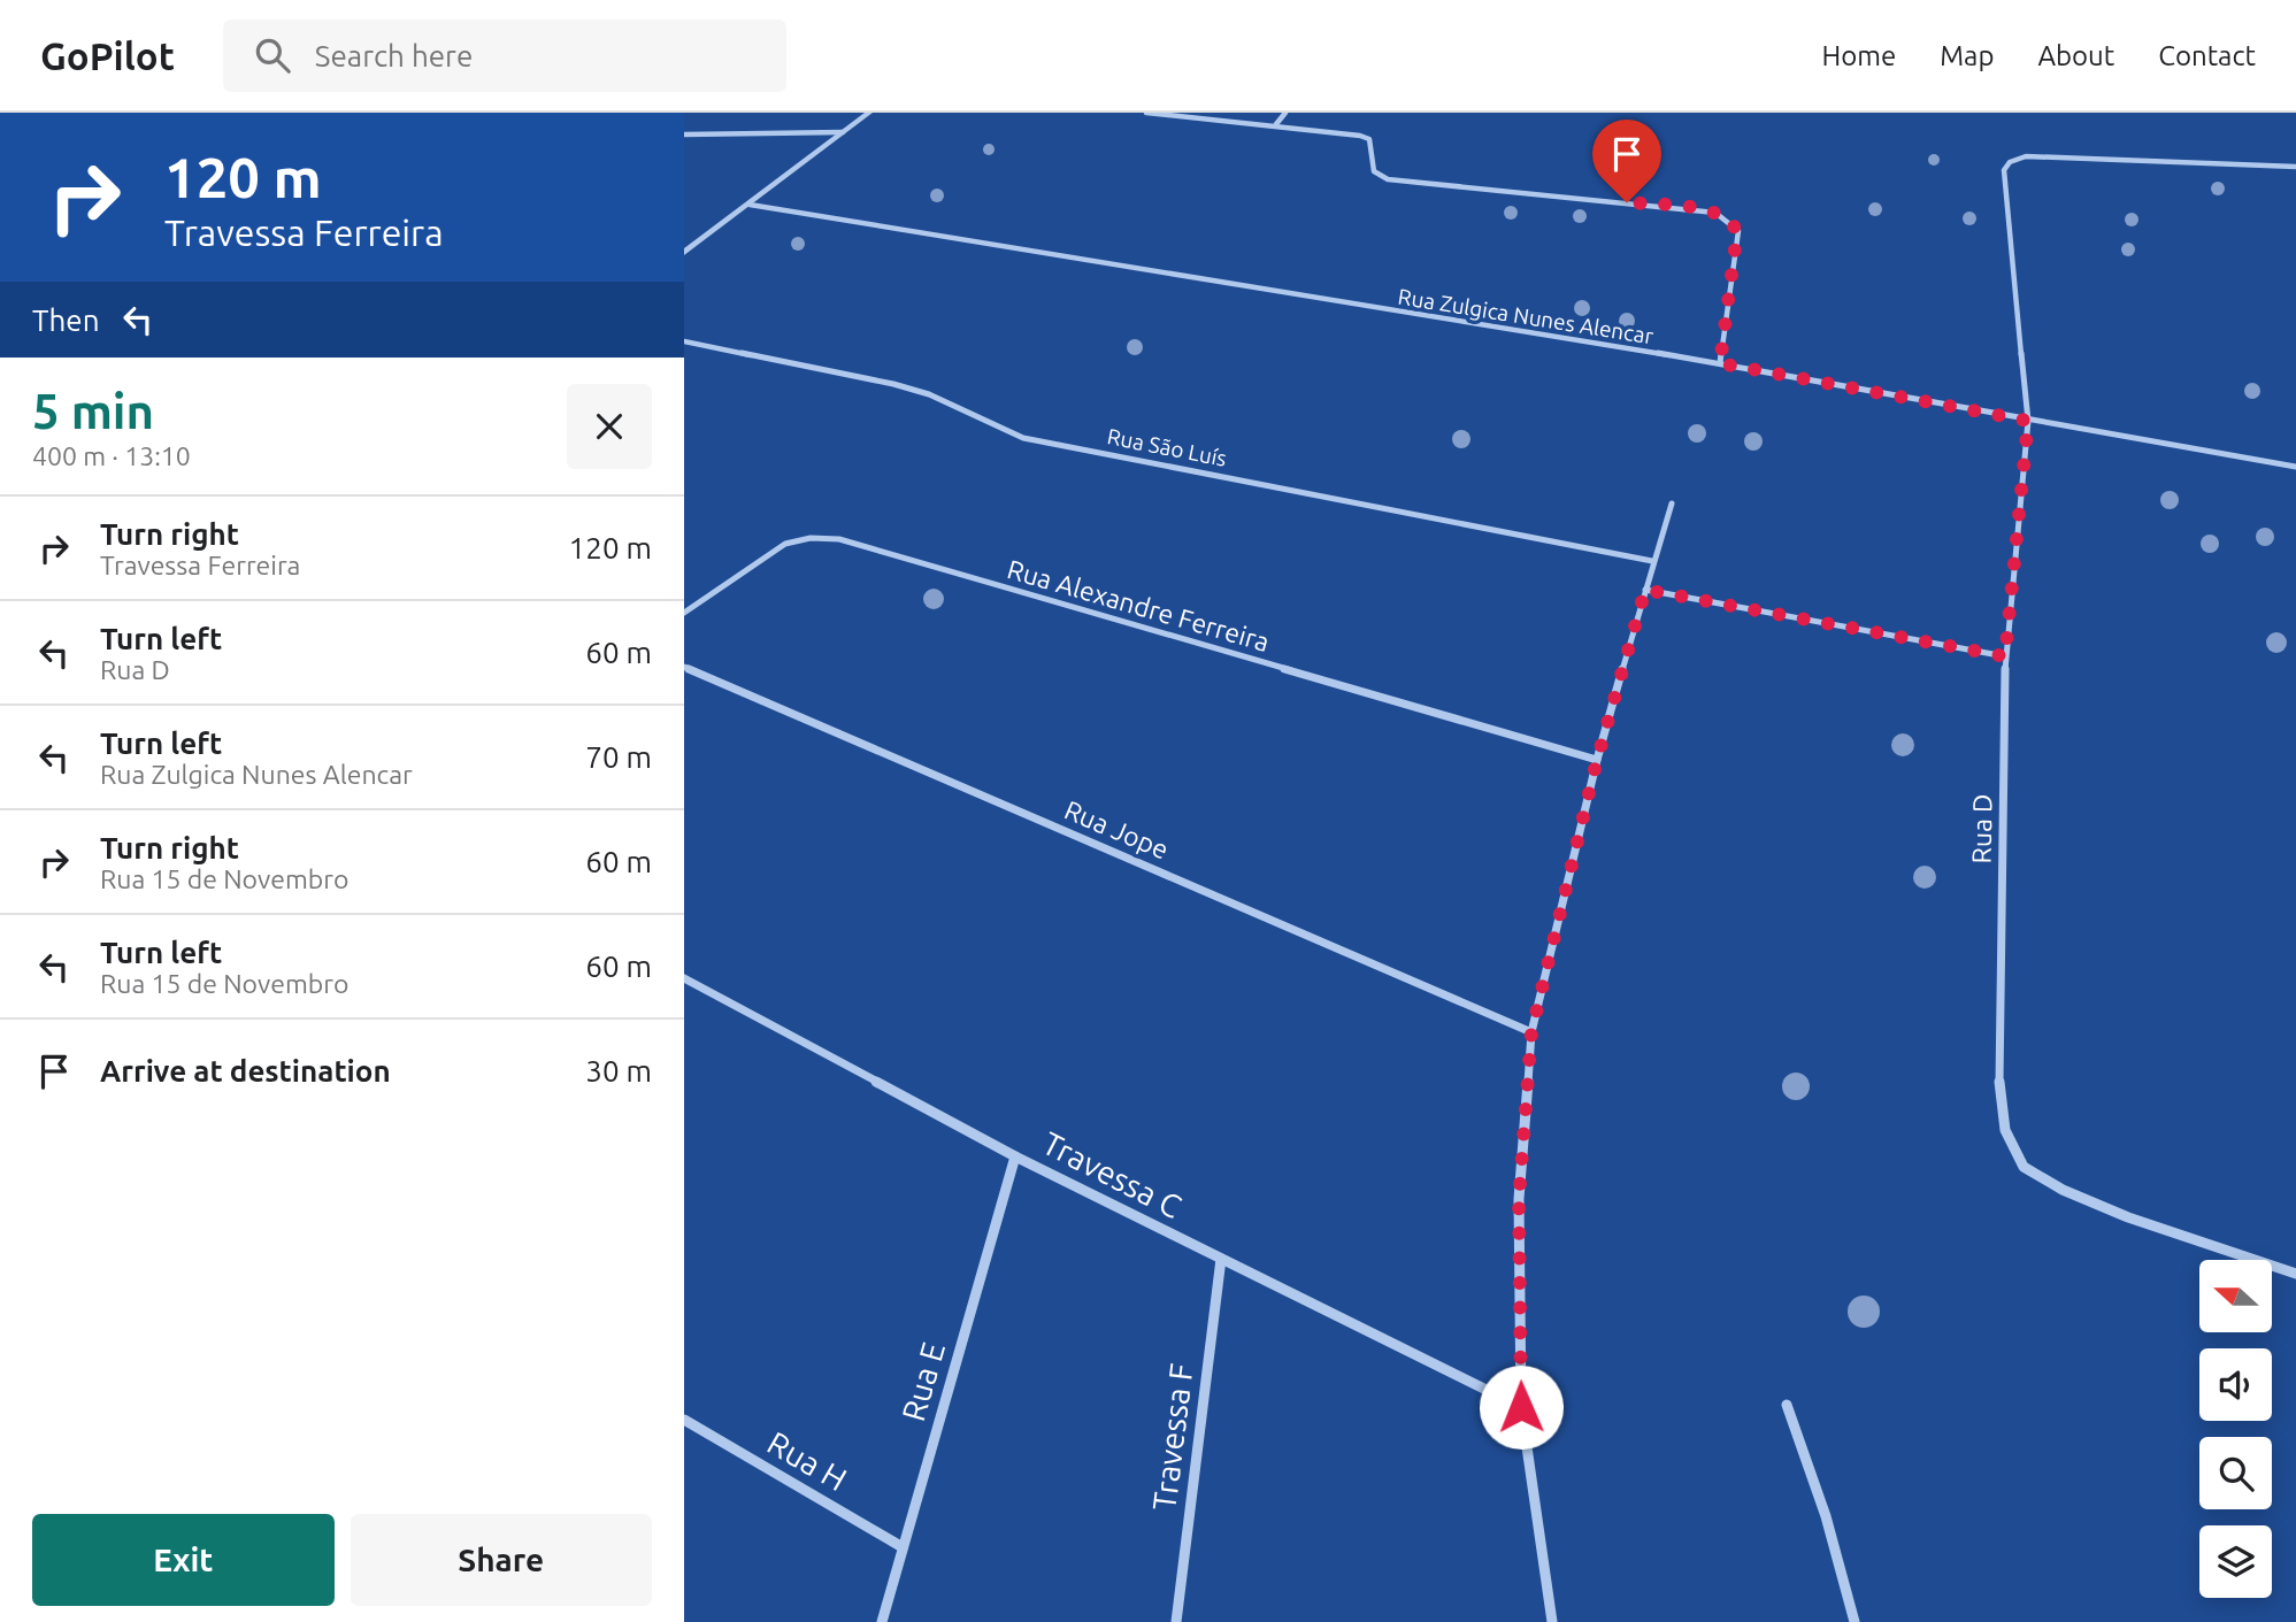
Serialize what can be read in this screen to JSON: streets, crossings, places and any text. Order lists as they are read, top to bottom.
{
  "streets": {
    "street": [
      "Rua Zulgica Nunes Alencar",
      "Rua São Luís",
      "Rua Alexandre Ferreira",
      "Rua D",
      "Rua Jope",
      "Travessa C",
      "Rua E",
      "Travessa F",
      "Rua H"
    ]
  },
  "crossings": [
    ["Rua Zulgica Nunes Alencar", "Rua D"],
    ["Travessa C", "Rua E"],
    ["Travessa C", "Travessa F"],
    ["Rua E", "Rua H"]
  ],
  "north": "left",
  "page": {
    "header": "GoPilot",
    "search": "Search here",
    "nav": [
      "Home",
      "Map",
      "About",
      "Contact"
    ],
    "turn": ["120 m", "Travessa Ferreira"],
    "then": "Then",
    "heading": ["5 min", "400 m · 13:10"],
    "list": [
      {
        "name": "Turn right",
        "note": "Travessa Ferreira",
        "value": "120 m"
      },
      {
        "name": "Turn left",
        "note": "Rua D",
        "value": "60 m"
      },
      {
        "name": "Turn left",
        "note": "Rua Zulgica Nunes Alencar",
        "value": "70 m"
      },
      {
        "name": "Turn right",
        "note": "Rua 15 de Novembro",
        "value": "60 m"
      },
      {
        "name": "Turn left",
        "note": "Rua 15 de Novembro",
        "value": "60 m"
      },
      {
        "name": "Arrive at destination",
        "value": "30 m"
      }
    ],
    "buttons": ["Exit", "Share"]
  }
}
